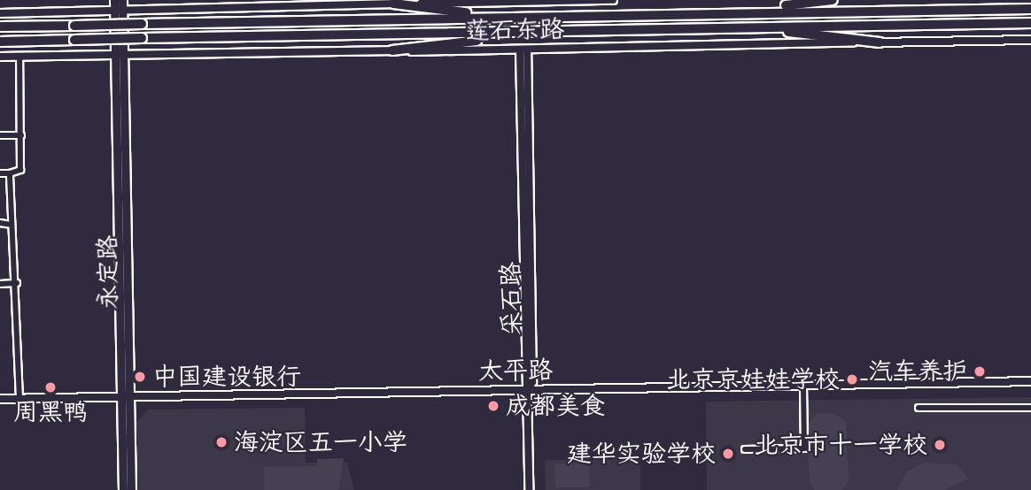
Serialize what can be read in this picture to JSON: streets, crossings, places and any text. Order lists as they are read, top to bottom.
{
  "streets": {
    "highway": ["莲石东路"],
    "main road": ["永定路"],
    "street": ["采石路", "太平路"]
  },
  "crossings": [
    ["莲石东路", "永定路"],
    ["莲石东路", "采石路"],
    ["永定路", "太平路"],
    ["采石路", "太平路"]
  ],
  "places": [
    "汽车养护",
    "中国建设银行",
    "北京京娃娃学校",
    "周黑鸭",
    "成都美食",
    "海淀区五一小学",
    "北京市十一学校",
    "建华实验学校"
  ]
}
